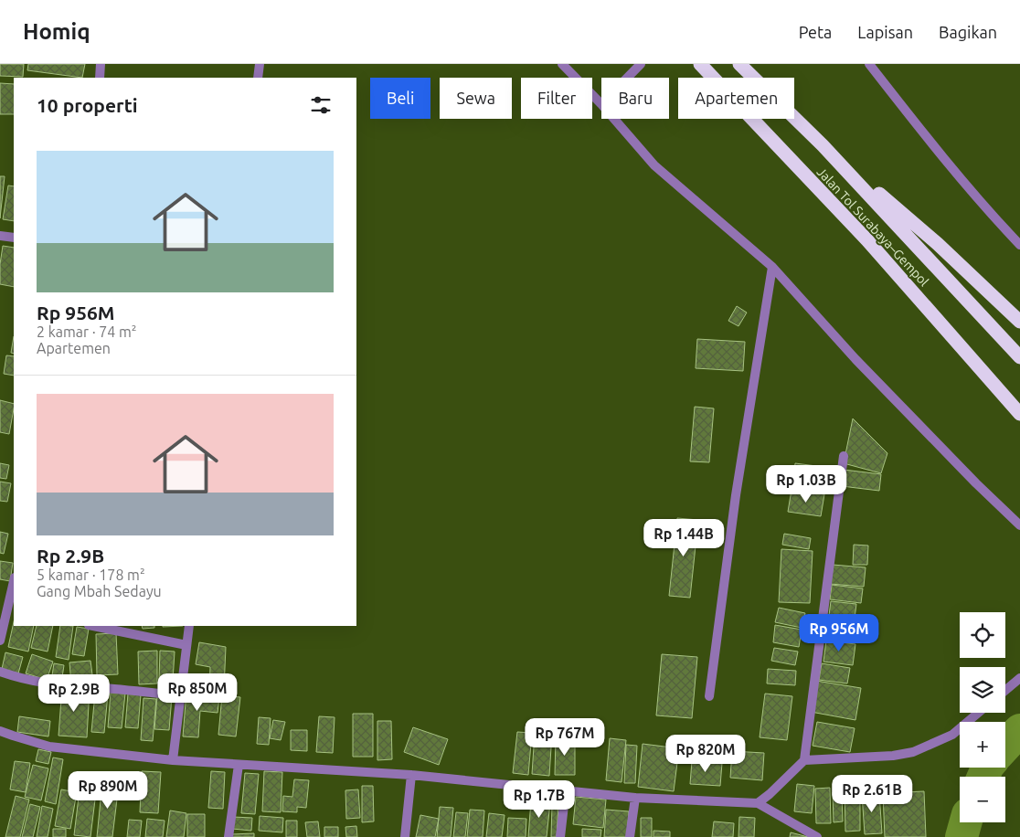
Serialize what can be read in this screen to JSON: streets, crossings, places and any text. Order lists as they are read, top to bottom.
{
  "streets": {
    "highway": ["Jalan Tol Surabaya–Gempol"]
  },
  "page": {
    "header": "Homiq",
    "nav": ["Peta", "Lapisan", "Bagikan"],
    "chip": [
      "Beli",
      "Sewa",
      "Filter",
      "Baru",
      "Apartemen"
    ],
    "heading": "10 properti",
    "list": [
      {
        "name": "Rp 956M",
        "note": "2 kamar · 74 m² · Apartemen"
      },
      {
        "name": "Rp 2.9B",
        "note": "5 kamar · 178 m² · Gang Mbah Sedayu"
      }
    ],
    "price": [
      "Rp 1.03B",
      "Rp 1.44B",
      "Rp 956M",
      "Rp 850M",
      "Rp 2.9B",
      "Rp 767M",
      "Rp 820M",
      "Rp 890M",
      "Rp 2.61B",
      "Rp 1.7B"
    ],
    "map_buttons": ["+", "−"]
  }
}
